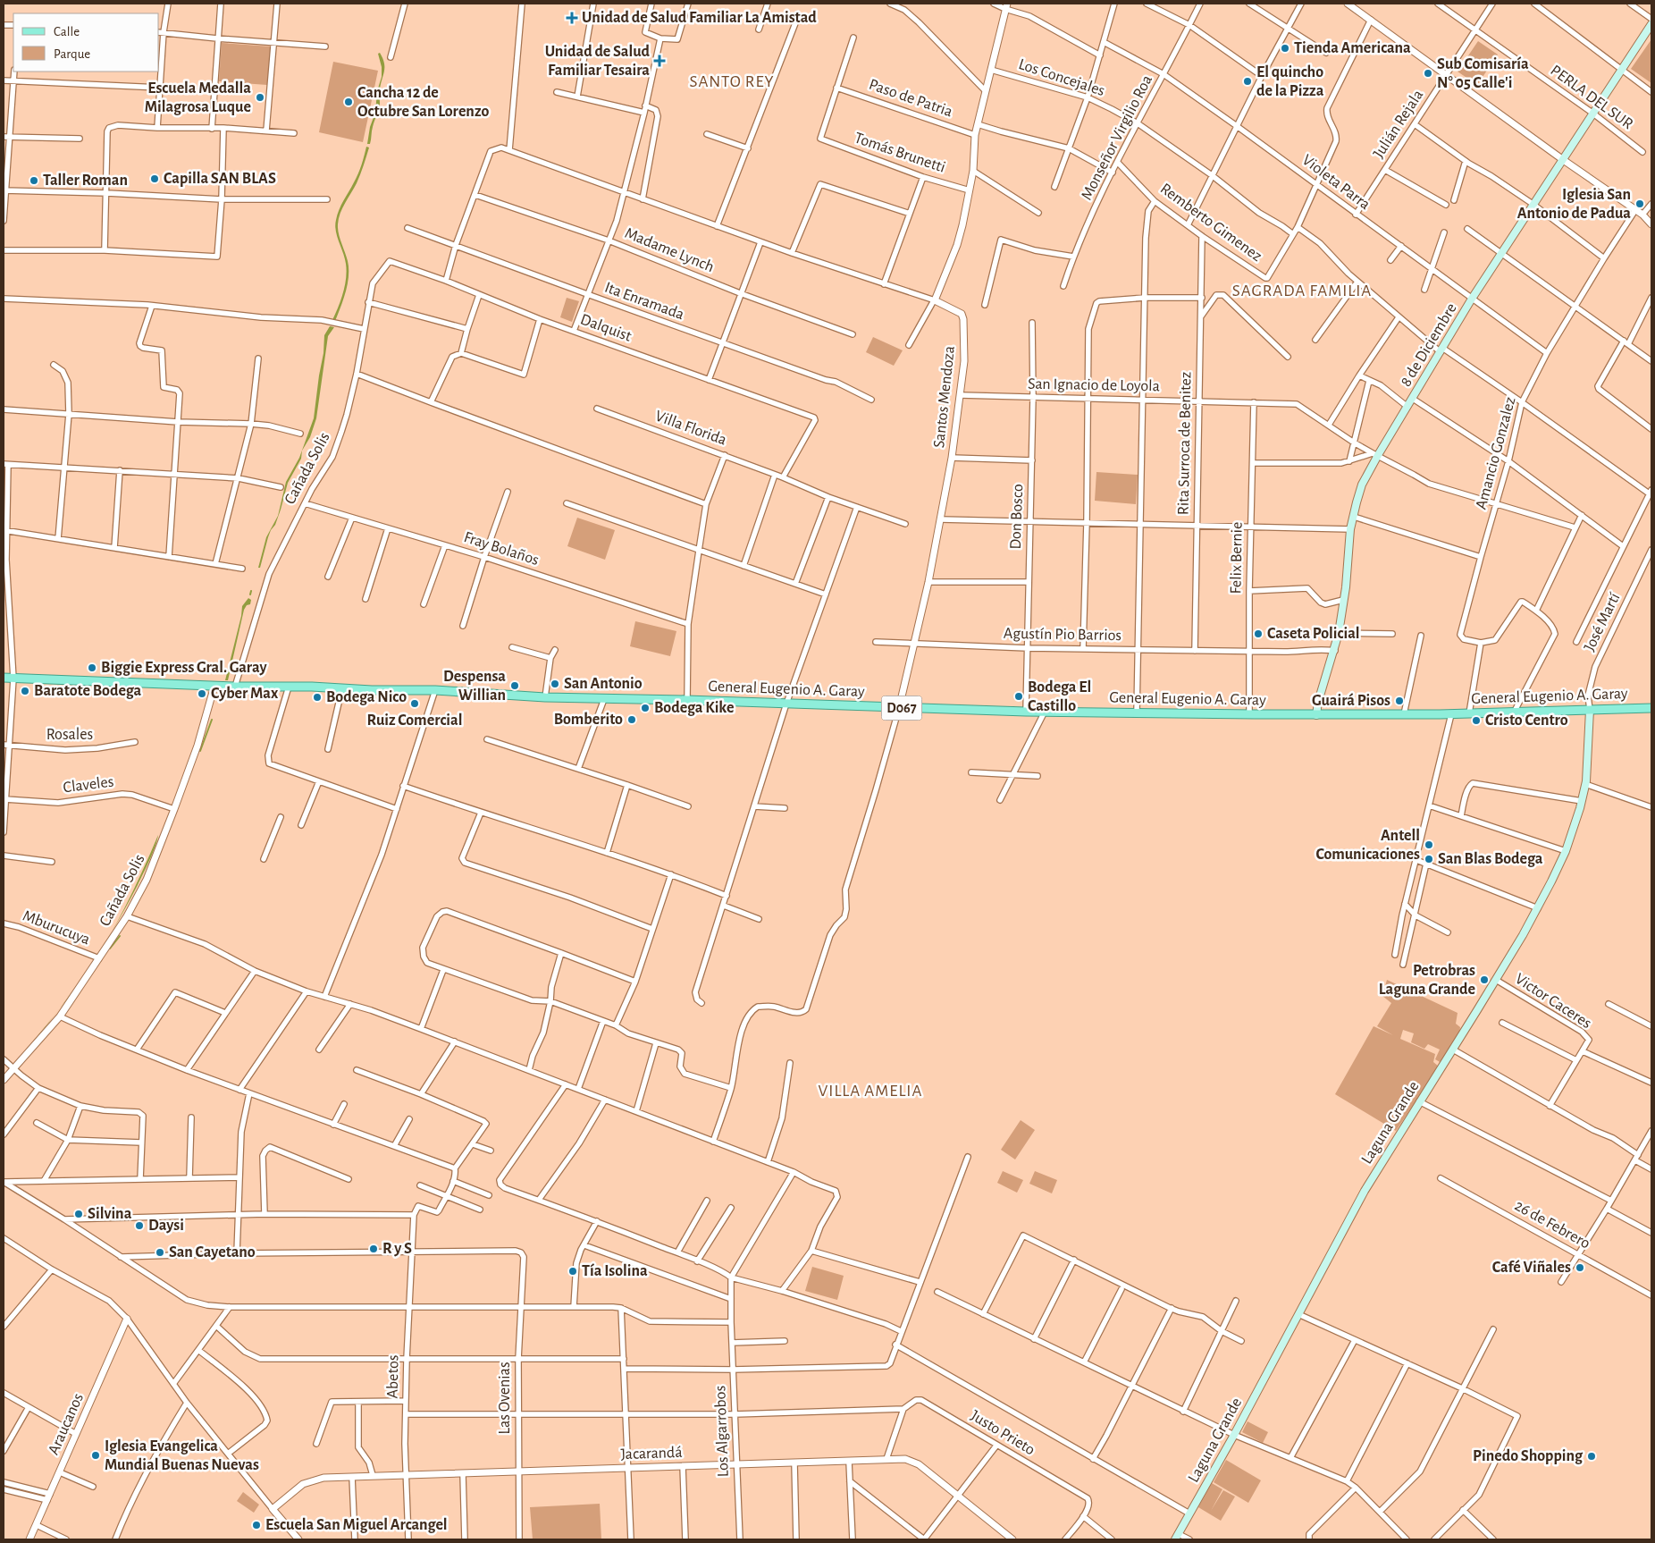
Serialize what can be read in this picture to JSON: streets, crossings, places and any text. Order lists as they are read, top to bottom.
{
  "streets": {
    "main road": [
      "8 de Diciembre",
      "General Eugenio A. Garay",
      "D067",
      "Laguna Grande"
    ],
    "street": [
      "Los Concejales",
      "PERLA DEL SUR",
      "Paso de Patria",
      "Julián Rejala",
      "Monseñor Virgilio Roa",
      "Tomás Brunetti",
      "Violeta Parra",
      "Remberto Gimenez",
      "Madame Lynch",
      "Ita Enramada",
      "Dalquist",
      "San Ignacio de Loyola",
      "Santos Mendoza",
      "Villa Florida",
      "Rita Surroca de Benitez",
      "Amancio Gonzalez",
      "Cañada Solis",
      "Don Bosco",
      "Fray Bolaños",
      "Felix Bernie",
      "José Martí",
      "Agustín Pio Barrios",
      "Rosales",
      "Claveles",
      "Mburucuya",
      "Victor Caceres",
      "26 de Febrero",
      "Abetos",
      "Las Ovenias",
      "Araucanos",
      "Los Algarrobos",
      "Justo Prieto",
      "Jacarandá"
    ]
  },
  "crossings": [
    ["Los Concejales", "Monseñor Virgilio Roa"],
    ["Los Concejales", "Violeta Parra"],
    ["Los Concejales", "Remberto Gimenez"],
    ["PERLA DEL SUR", "Julián Rejala"],
    ["PERLA DEL SUR", "8 de Diciembre"],
    ["Paso de Patria", "Tomás Brunetti"],
    ["Julián Rejala", "Violeta Parra"],
    ["Monseñor Virgilio Roa", "Violeta Parra"],
    ["Monseñor Virgilio Roa", "Remberto Gimenez"],
    ["Violeta Parra", "Remberto Gimenez"],
    ["Violeta Parra", "8 de Diciembre"],
    ["Violeta Parra", "Amancio Gonzalez"],
    ["Remberto Gimenez", "Rita Surroca de Benitez"],
    ["Dalquist", "Villa Florida"],
    ["Dalquist", "Cañada Solis"],
    ["8 de Diciembre", "San Ignacio de Loyola"],
    ["8 de Diciembre", "Agustín Pio Barrios"],
    ["8 de Diciembre", "General Eugenio A. Garay"],
    ["San Ignacio de Loyola", "Santos Mendoza"],
    ["San Ignacio de Loyola", "Rita Surroca de Benitez"],
    ["San Ignacio de Loyola", "Amancio Gonzalez"],
    ["San Ignacio de Loyola", "Don Bosco"],
    ["San Ignacio de Loyola", "Felix Bernie"],
    ["Santos Mendoza", "Agustín Pio Barrios"],
    ["Santos Mendoza", "General Eugenio A. Garay"],
    ["Rita Surroca de Benitez", "Agustín Pio Barrios"],
    ["Cañada Solis", "Fray Bolaños"],
    ["Cañada Solis", "General Eugenio A. Garay"],
    ["Cañada Solis", "D067"],
    ["Cañada Solis", "Claveles"],
    ["Cañada Solis", "Mburucuya"],
    ["Don Bosco", "Agustín Pio Barrios"],
    ["Don Bosco", "General Eugenio A. Garay"],
    ["Felix Bernie", "Agustín Pio Barrios"],
    ["Felix Bernie", "General Eugenio A. Garay"],
    ["José Martí", "General Eugenio A. Garay"],
    ["José Martí", "Laguna Grande"],
    ["General Eugenio A. Garay", "D067"],
    ["General Eugenio A. Garay", "Laguna Grande"],
    ["Victor Caceres", "Laguna Grande"],
    ["Abetos", "Las Ovenias"],
    ["Abetos", "Jacarandá"],
    ["Las Ovenias", "Jacarandá"],
    ["Los Algarrobos", "Jacarandá"]
  ],
  "districts": ["SANTO REY", "SAGRADA FAMILIA", "VILLA AMELIA"],
  "places": {
    "health": ["Unidad de Salud Familiar La Amistad", "Unidad de Salud Familiar Tesaira"],
    "other": [
      "Tienda Americana",
      "Sub Comisaría N° 05 Calle'i",
      "El quincho de la Pizza",
      "Escuela Medalla Milagrosa Luque",
      "Cancha 12 de Octubre San Lorenzo",
      "Capilla SAN BLAS",
      "Taller Roman",
      "Iglesia San Antonio de Padua",
      "Caseta Policial",
      "Biggie Express Gral. Garay",
      "San Antonio",
      "Despensa Willian",
      "Baratote Bodega",
      "Cyber Max",
      "Bodega El Castillo",
      "Bodega Nico",
      "Guairá Pisos",
      "Ruiz Comercial",
      "Bodega Kike",
      "Bomberito",
      "Cristo Centro",
      "Antell Comunicaciones",
      "San Blas Bodega",
      "Petrobras Laguna Grande",
      "Silvina",
      "Daysi",
      "R y S",
      "San Cayetano",
      "Café Viñales",
      "Tía Isolina",
      "Iglesia Evangelica Mundial Buenas Nuevas",
      "Pinedo Shopping",
      "Escuela San Miguel Arcangel"
    ]
  },
  "legend": ["Calle", "Parque"]
}
